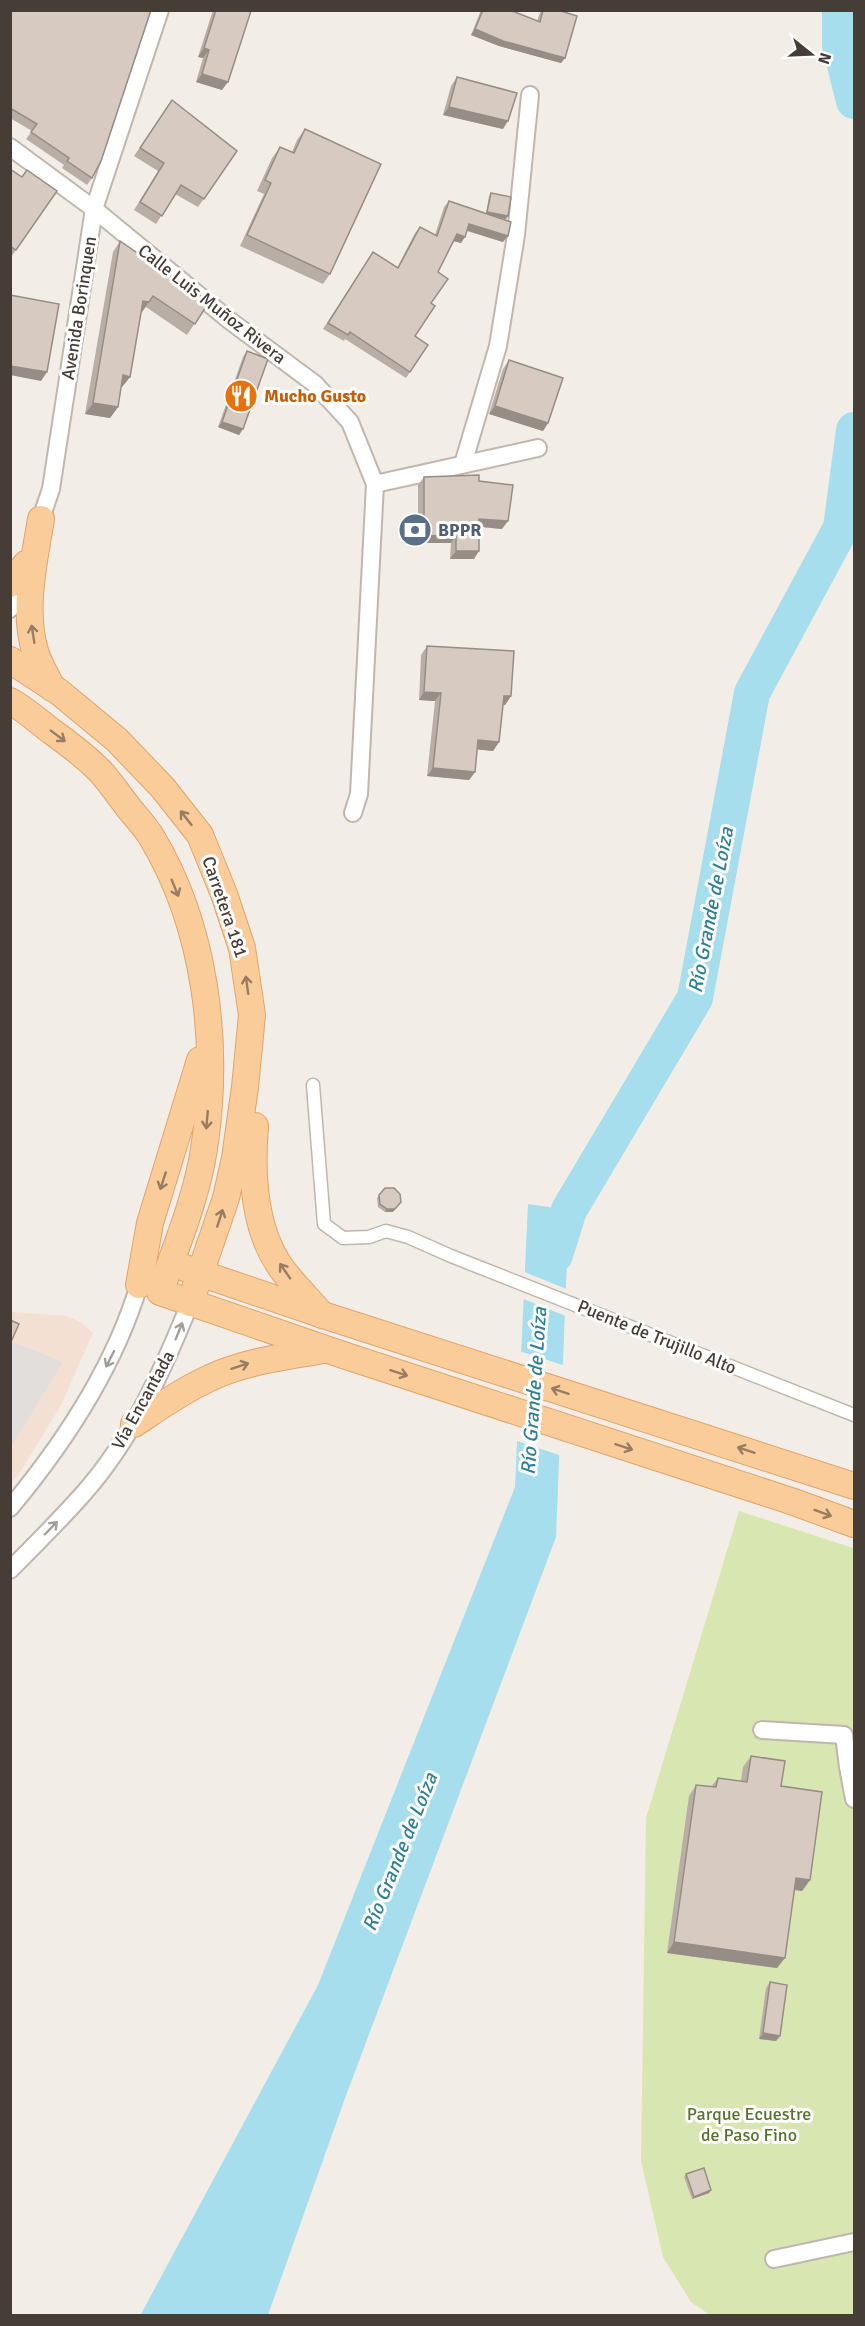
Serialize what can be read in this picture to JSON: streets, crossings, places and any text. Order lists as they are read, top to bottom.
{
  "streets": {
    "main road": ["Carretera 181"],
    "street": [
      "Calle Luis Muñoz Rivera",
      "Avenida Borinquen",
      "Puente de Trujillo Alto",
      "Vía Encantada"
    ]
  },
  "crossings": [
    ["Calle Luis Muñoz Rivera", "Avenida Borinquen"],
    ["Carretera 181", "Vía Encantada"]
  ],
  "water": ["Río Grande de Loíza"],
  "parks": ["Parque Ecuestre de Paso Fino"],
  "places": {
    "restaurant": ["Mucho Gusto"],
    "bank": ["BPPR"]
  },
  "north": "right"
}
